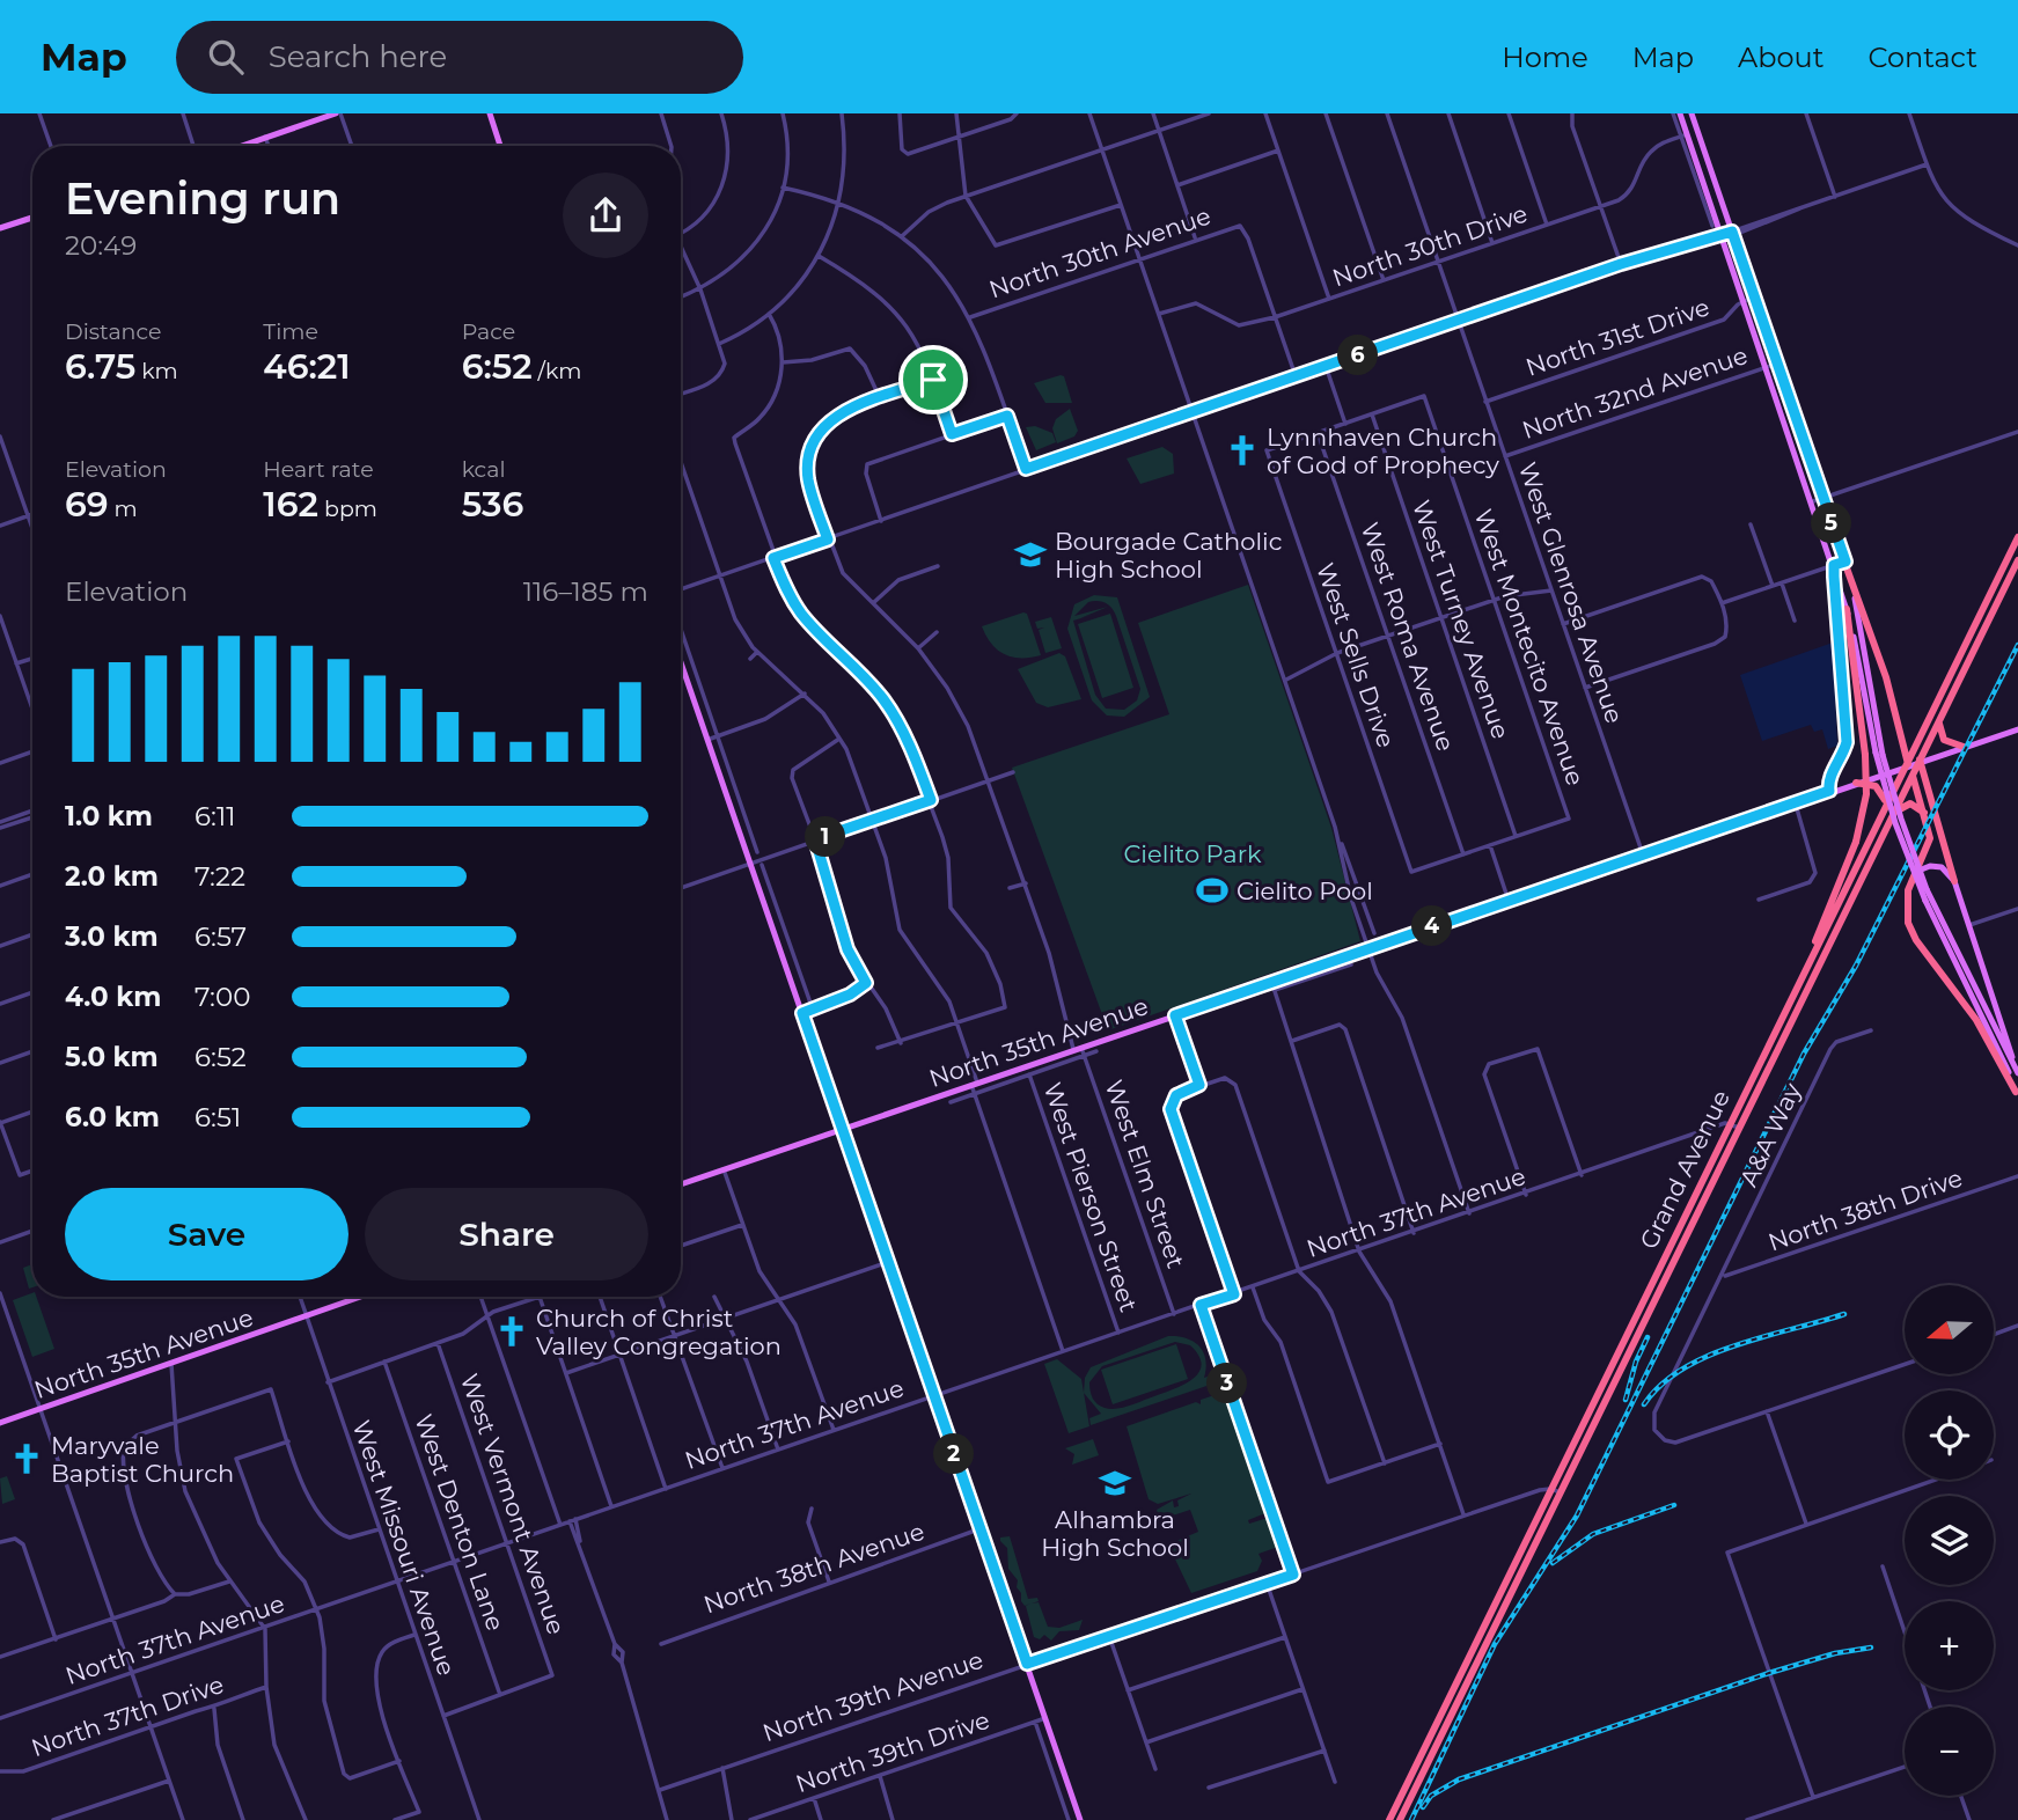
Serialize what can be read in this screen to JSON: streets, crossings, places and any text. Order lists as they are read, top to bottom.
{
  "streets": {
    "highway": ["Grand Avenue"],
    "main road": ["North 35th Avenue"],
    "street": [
      "North 30th Drive",
      "North 30th Avenue",
      "North 31st Drive",
      "North 32nd Avenue",
      "West Glenrosa Avenue",
      "West Turney Avenue",
      "West Roma Avenue",
      "West Montecito Avenue",
      "West Sells Drive",
      "A&A Way",
      "West Elm Street",
      "West Pierson Street",
      "North 38th Drive",
      "North 37th Avenue",
      "West Vermont Avenue",
      "West Denton Lane",
      "West Missouri Avenue",
      "North 38th Avenue",
      "North 39th Avenue",
      "North 37th Drive",
      "North 39th Drive"
    ]
  },
  "crossings": [
    ["North 30th Drive", "North 30th Avenue"],
    ["North 30th Drive", "West Glenrosa Avenue"],
    ["North 31st Drive", "West Glenrosa Avenue"],
    ["North 32nd Avenue", "West Glenrosa Avenue"],
    ["West Glenrosa Avenue", "North 35th Avenue"],
    ["West Turney Avenue", "West Montecito Avenue"],
    ["West Roma Avenue", "West Sells Drive"],
    ["North 35th Avenue", "Grand Avenue"],
    ["North 35th Avenue", "West Elm Street"],
    ["North 35th Avenue", "West Pierson Street"],
    ["North 35th Avenue", "West Missouri Avenue"],
    ["A&A Way", "North 38th Drive"],
    ["Grand Avenue", "North 37th Avenue"],
    ["Grand Avenue", "North 39th Avenue"],
    ["West Elm Street", "North 37th Avenue"],
    ["West Pierson Street", "North 37th Avenue"],
    ["North 37th Avenue", "West Vermont Avenue"],
    ["North 37th Avenue", "West Denton Lane"],
    ["North 37th Avenue", "West Missouri Avenue"],
    ["West Vermont Avenue", "West Denton Lane"]
  ],
  "parks": ["Cielito Park"],
  "places": {
    "church": ["Lynnhaven Church of God of Prophecy", "Church of Christ Valley Congregation", "Maryvale Baptist Church"],
    "school or university": ["Bourgade Catholic High School", "Alhambra High School"],
    "sports": ["Cielito Pool"]
  },
  "north": "left",
  "page": {
    "header": "Map",
    "search": "Search here",
    "nav": [
      "Home",
      "Map",
      "About",
      "Contact"
    ],
    "heading": ["Evening run", "20:49"],
    "stats": [
      ["Distance", "6.75 km"],
      ["Time", "46:21"],
      ["Pace", "6:52 /km"],
      ["Elevation", "69 m"],
      ["Heart rate", "162 bpm"],
      ["kcal", "536"]
    ],
    "pins": [
      "6",
      "5",
      "1",
      "4",
      "3",
      "2"
    ],
    "chart": ["Elevation", "116–185 m"],
    "list": [
      {
        "name": "1.0 km",
        "note": "6:11"
      },
      {
        "name": "2.0 km",
        "note": "7:22"
      },
      {
        "name": "3.0 km",
        "note": "6:57"
      },
      {
        "name": "4.0 km",
        "note": "7:00"
      },
      {
        "name": "5.0 km",
        "note": "6:52"
      },
      {
        "name": "6.0 km",
        "note": "6:51"
      }
    ],
    "buttons": ["Save", "Share"],
    "map_buttons": ["+", "−"]
  }
}
